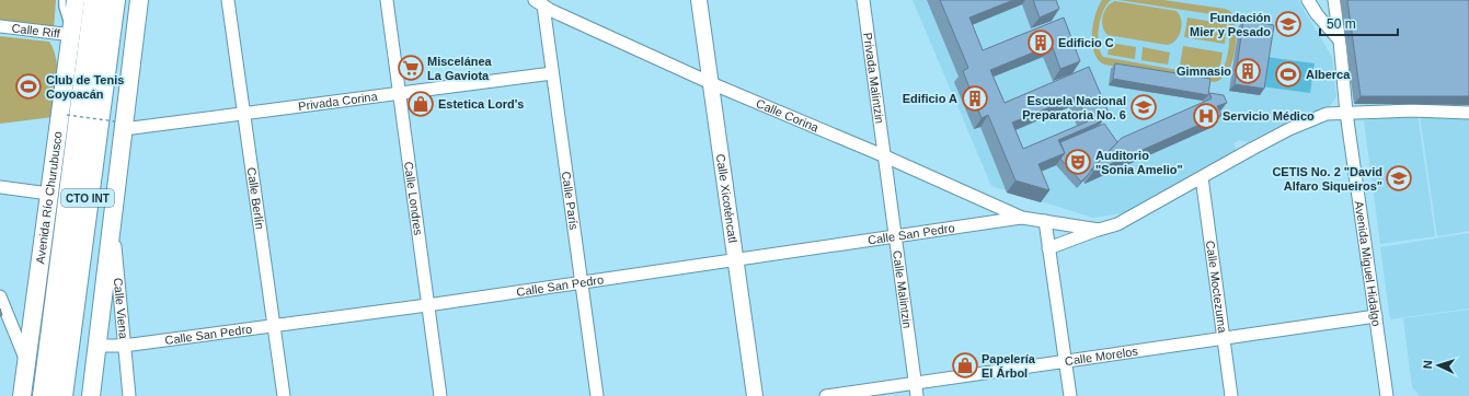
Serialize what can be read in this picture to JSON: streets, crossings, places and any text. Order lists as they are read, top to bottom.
{
  "streets": {
    "highway": ["CTO INT"],
    "main road": ["Avenida Río Churubusco"],
    "street": [
      "Calle Riff",
      "Privada Malintzin",
      "Privada Corina",
      "Calle Corina",
      "Calle Berlín",
      "Calle Londres",
      "Calle Xicoténcatl",
      "Calle París",
      "Calle San Pedro",
      "Avenida Miguel Hidalgo",
      "Calle Moctezuma",
      "Calle Malintzin",
      "Calle Viena",
      "Calle Morelos"
    ]
  },
  "crossings": [
    ["Calle Riff", "Avenida Río Churubusco"],
    ["Privada Malintzin", "Calle Corina"],
    ["Privada Malintzin", "Calle Malintzin"],
    ["Privada Corina", "CTO INT"],
    ["Privada Corina", "Calle Berlín"],
    ["Privada Corina", "Calle Londres"],
    ["Privada Corina", "Calle París"],
    ["Calle Corina", "Calle Xicoténcatl"],
    ["Calle Corina", "Calle París"],
    ["Calle Corina", "Calle San Pedro"],
    ["Calle Corina", "Calle Malintzin"],
    ["CTO INT", "Calle San Pedro"],
    ["CTO INT", "Calle Viena"],
    ["Calle Berlín", "Calle San Pedro"],
    ["Calle Londres", "Calle San Pedro"],
    ["Calle Xicoténcatl", "Calle San Pedro"],
    ["Calle París", "Calle San Pedro"],
    ["Calle San Pedro", "Calle Malintzin"],
    ["Calle San Pedro", "Calle Viena"],
    ["Avenida Miguel Hidalgo", "Calle Morelos"],
    ["Calle Moctezuma", "Calle Morelos"],
    ["Calle Malintzin", "Calle Morelos"]
  ],
  "places": {
    "school or university": ["Fundación Mier y Pesado", "Escuela Nacional Preparatoria No. 6", "CETIS No. 2 \"David Alfaro Siqueiros\""],
    "building": ["Edificio C", "Gimnasio", "Edificio A"],
    "supermarket": ["Miscelánea La Gaviota"],
    "sports": ["Alberca", "Club de Tenis Coyoacán"],
    "shop": ["Estetica Lord's", "Papelería El Árbol"],
    "hospital": ["Servicio Médico"],
    "theatre": ["Auditorio \"Sonia Amelio\""]
  },
  "scale_bar": "50 m",
  "north": "left"
}
